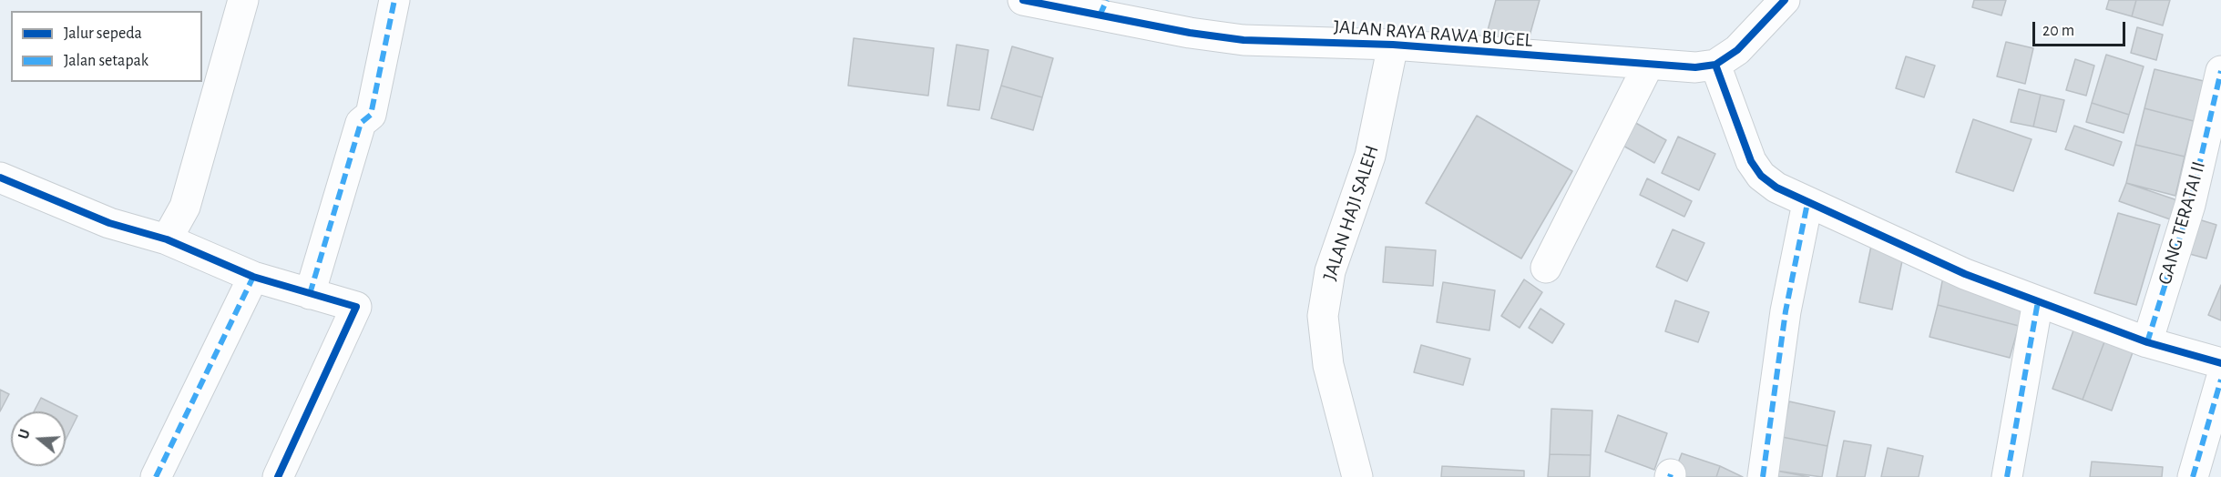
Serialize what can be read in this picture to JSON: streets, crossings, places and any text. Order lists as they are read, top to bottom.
{
  "streets": {
    "street": ["JALAN RAYA RAWA BUGEL", "JALAN HAJI SALEH", "GANG TERATAI II"]
  },
  "crossings": [
    ["JALAN RAYA RAWA BUGEL", "JALAN HAJI SALEH"]
  ],
  "legend": ["Jalur sepeda", "Jalan setapak"],
  "scale_bar": "20 m",
  "north": "left"
}
